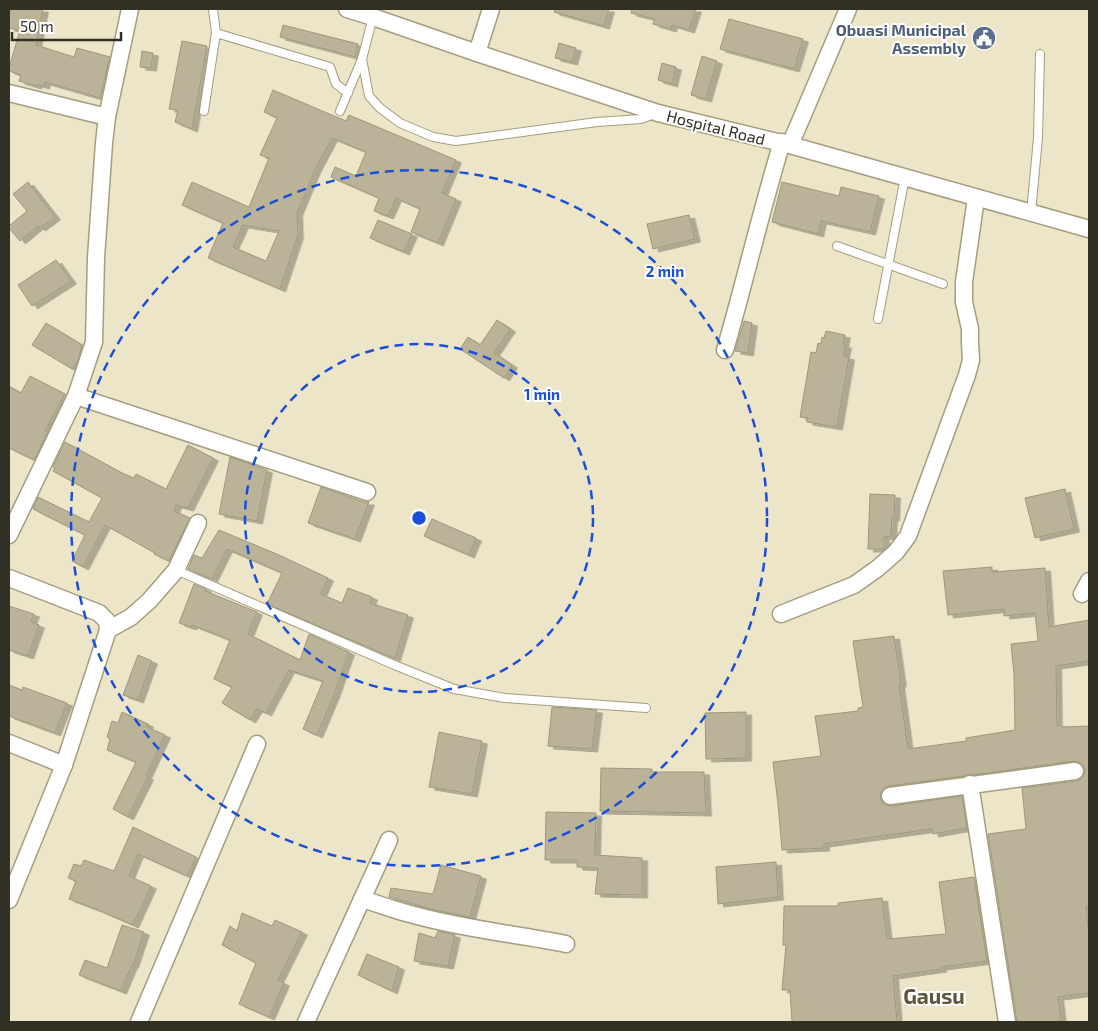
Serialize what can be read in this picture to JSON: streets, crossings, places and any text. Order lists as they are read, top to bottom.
{
  "streets": {
    "street": ["Hospital Road"]
  },
  "districts": ["Gausu"],
  "places": {
    "public building": ["Obuasi Municipal Assembly"]
  },
  "scale_bar": "50 m",
  "rings": ["2 min", "1 min"]
}
